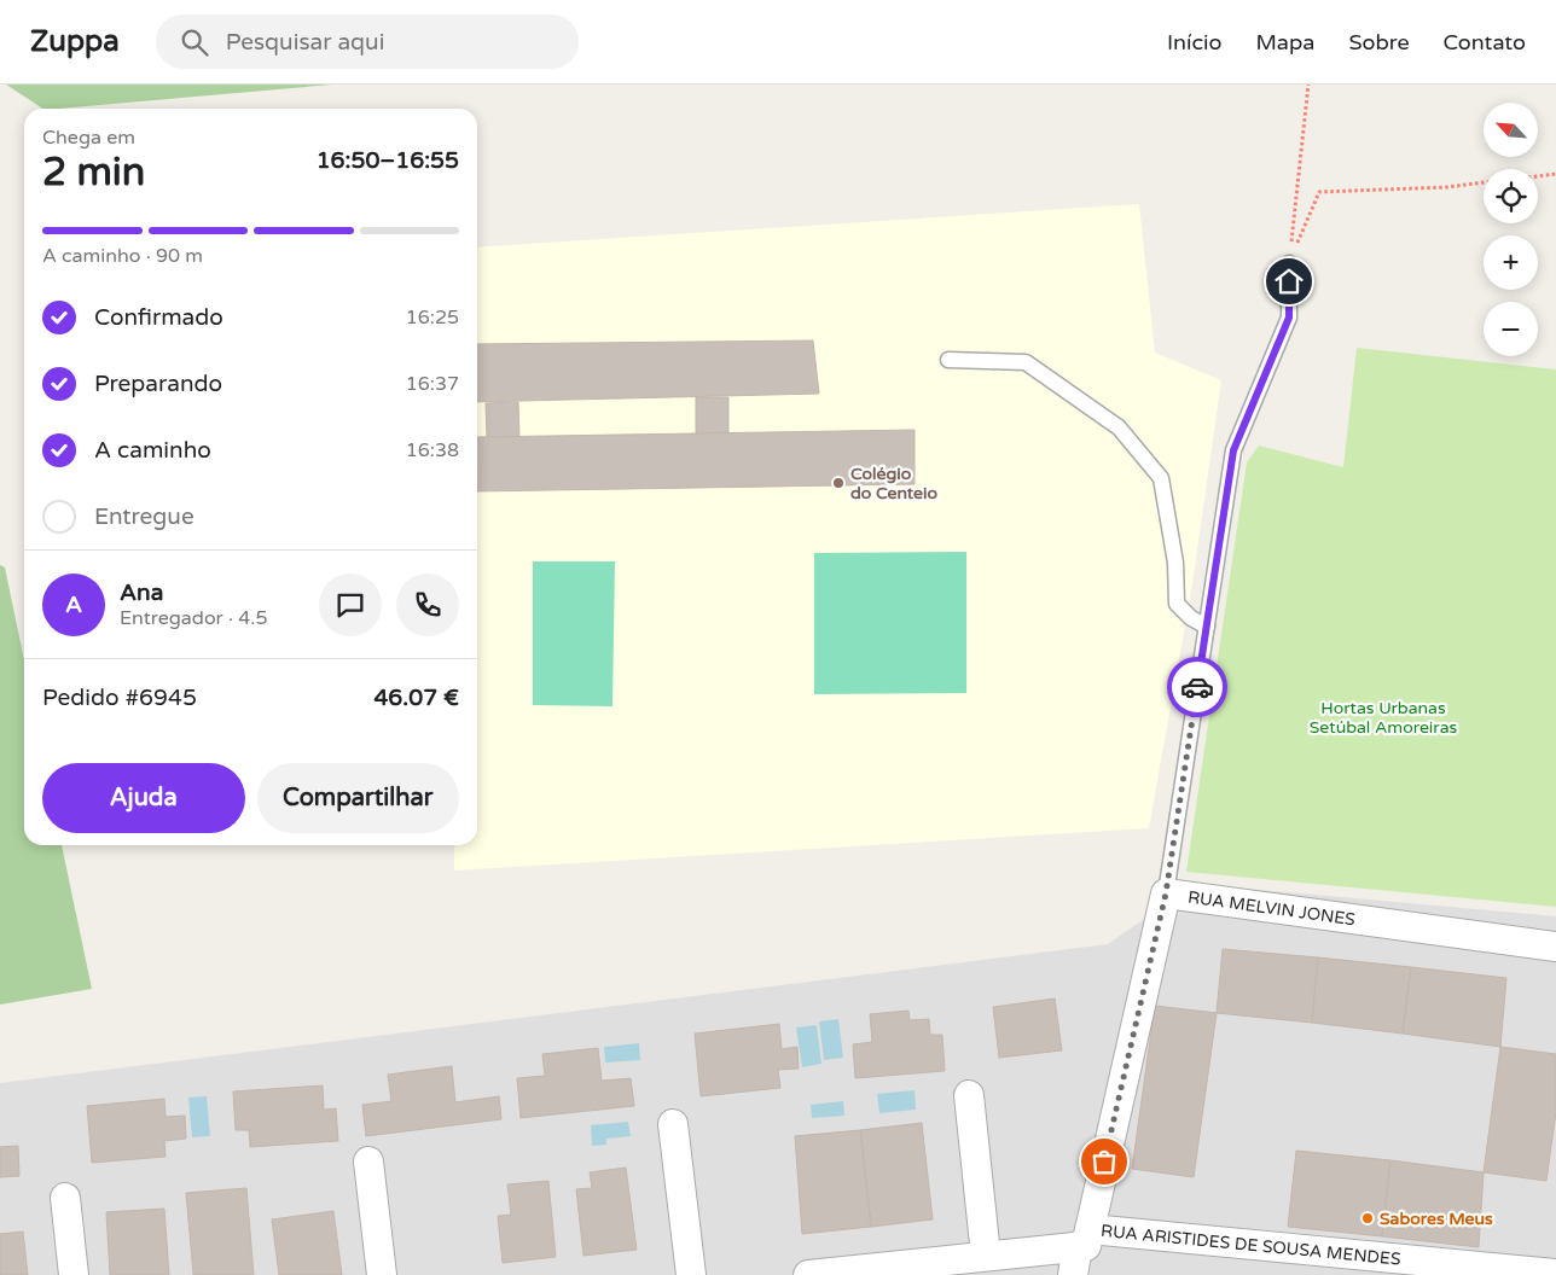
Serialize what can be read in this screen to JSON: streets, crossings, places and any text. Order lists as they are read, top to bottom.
{
  "streets": {
    "street": ["RUA MELVIN JONES", "RUA ARISTIDES DE SOUSA MENDES"]
  },
  "crossings": [
    ["RUA MELVIN JONES", "RUA ARISTIDES DE SOUSA MENDES"]
  ],
  "parks": ["Hortas Urbanas Setúbal Amoreiras"],
  "places": ["Colégio do Centeio", "Sabores Meus"],
  "north": "top left",
  "page": {
    "header": "Zuppa",
    "search": "Pesquisar aqui",
    "nav": [
      "Início",
      "Mapa",
      "Sobre",
      "Contato"
    ],
    "map_buttons": ["+", "−"],
    "heading": ["2 min", "Chega em", "16:50–16:55"],
    "panel": [
      "Ana",
      "Entregador · 4.5",
      "Pedido #6945",
      "46.07 €"
    ],
    "bar": "A caminho · 90 m",
    "list": [
      ["Confirmado", "16:25"],
      ["Preparando", "16:37"],
      ["A caminho", "16:38"],
      "Entregue"
    ],
    "round": "A",
    "buttons": ["Ajuda", "Compartilhar"]
  }
}
